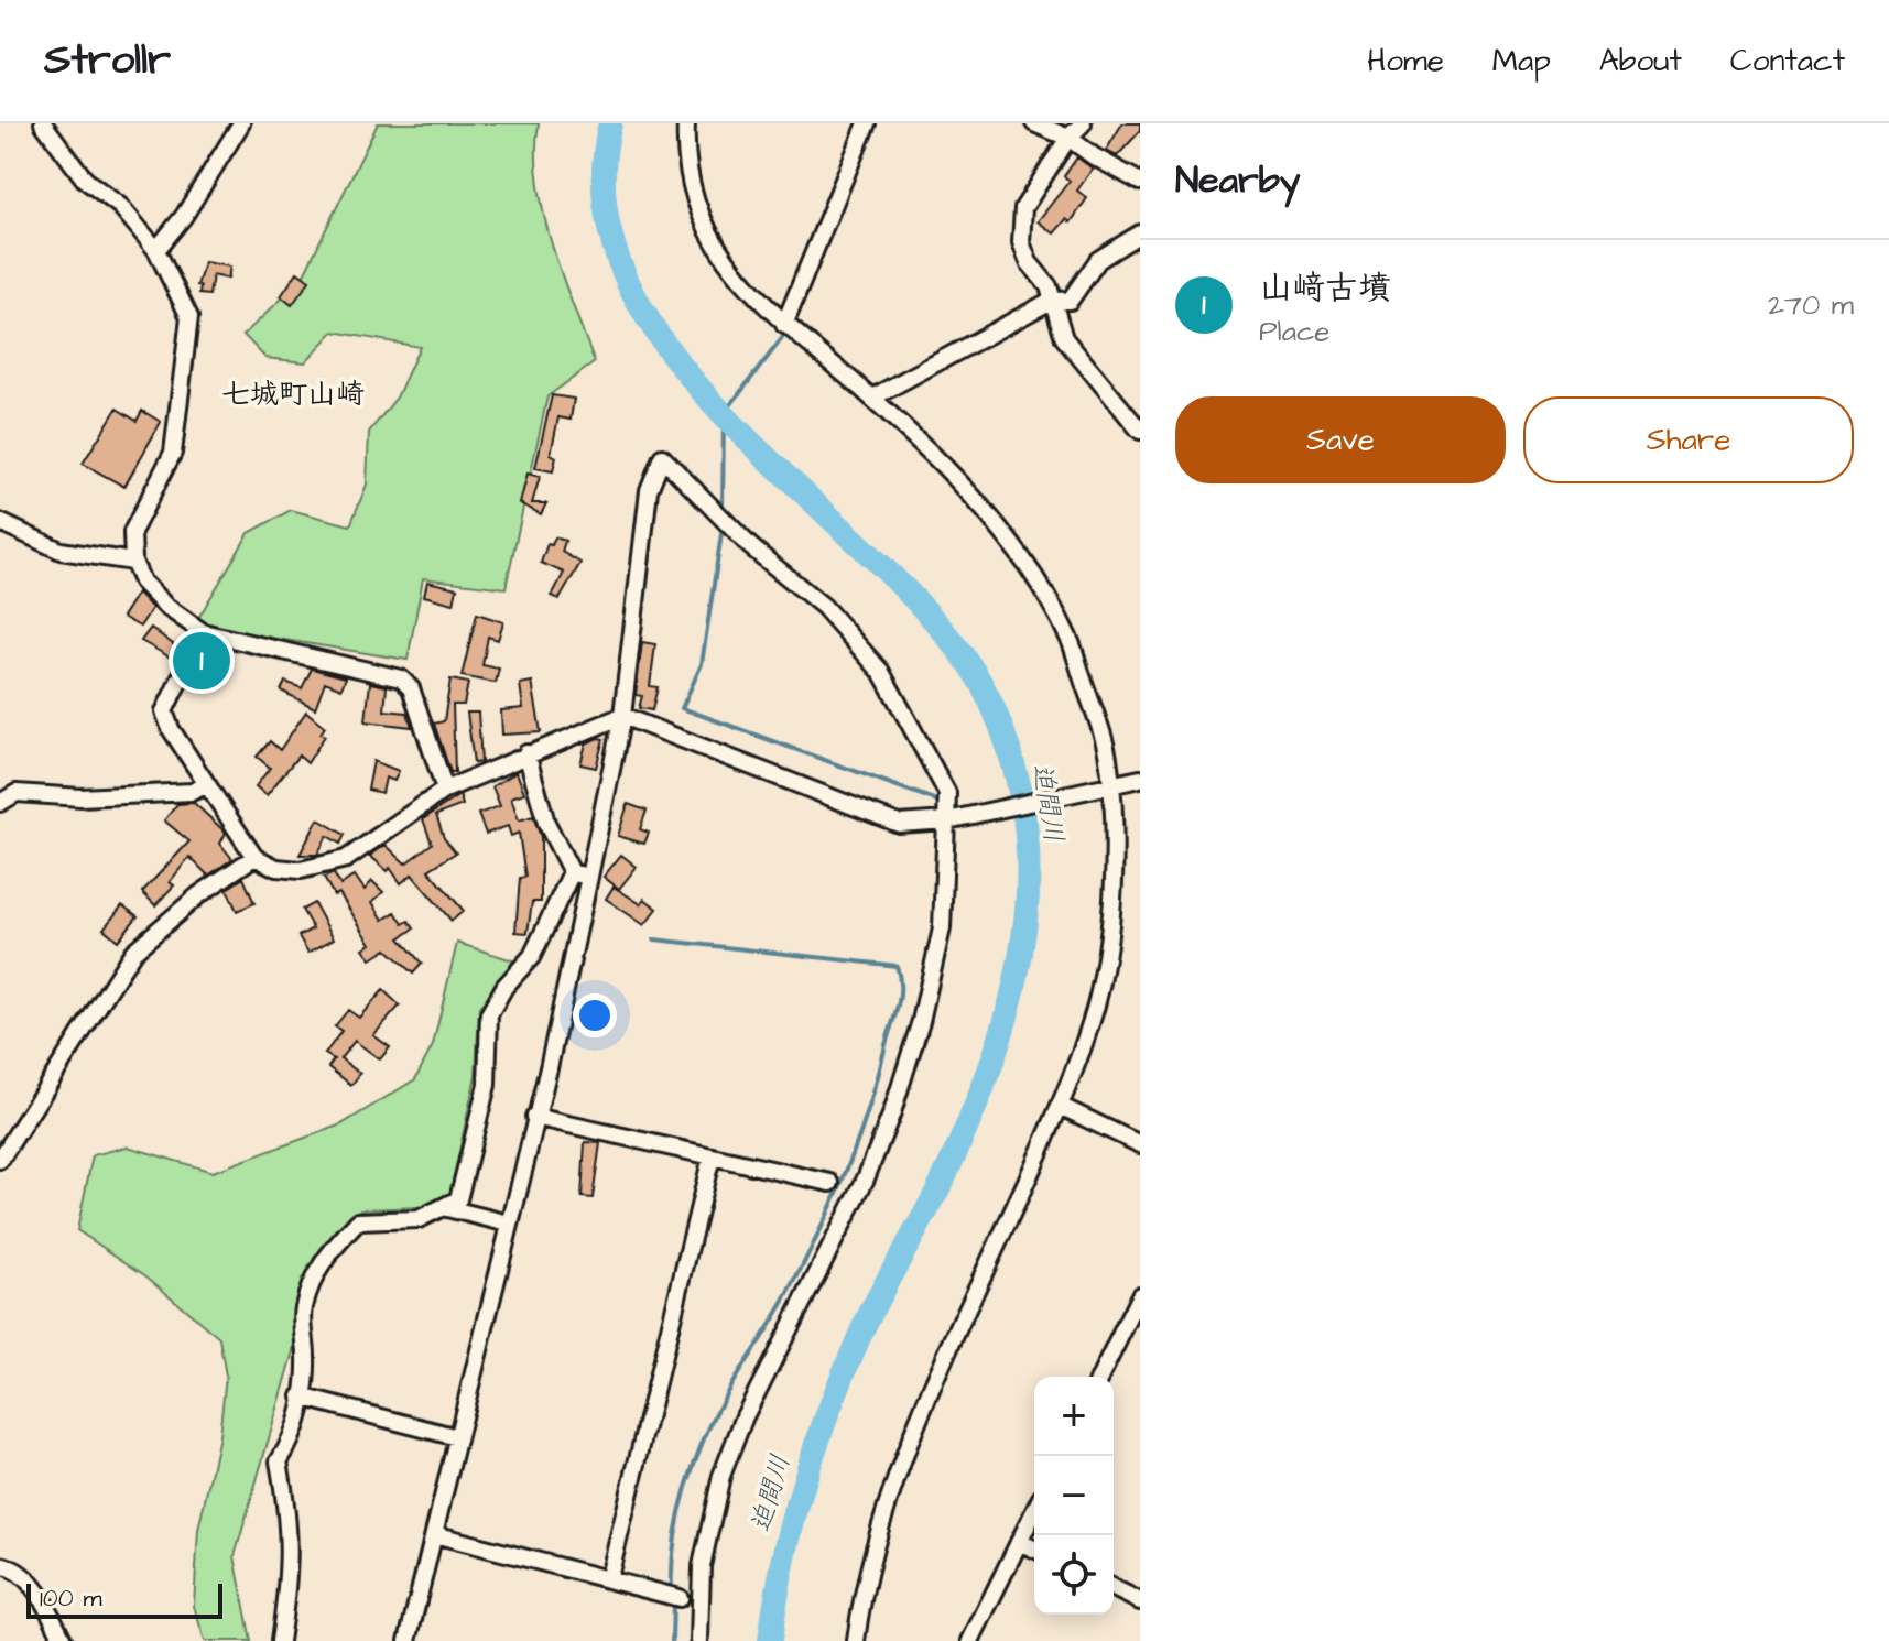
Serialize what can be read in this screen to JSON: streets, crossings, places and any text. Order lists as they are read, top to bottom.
{
  "districts": ["七城町山崎"],
  "water": ["迫間川"],
  "scale_bar": "100 m",
  "page": {
    "header": "Strollr",
    "nav": [
      "Home",
      "Map",
      "About",
      "Contact"
    ],
    "heading": "Nearby",
    "list": [
      {
        "mark": "1",
        "name": "山﨑古墳",
        "note": "Place",
        "value": "270 m"
      }
    ],
    "buttons": ["Save", "Share"],
    "pins": "1",
    "map_buttons": ["+", "−"],
    "scale": "100 m"
  }
}
